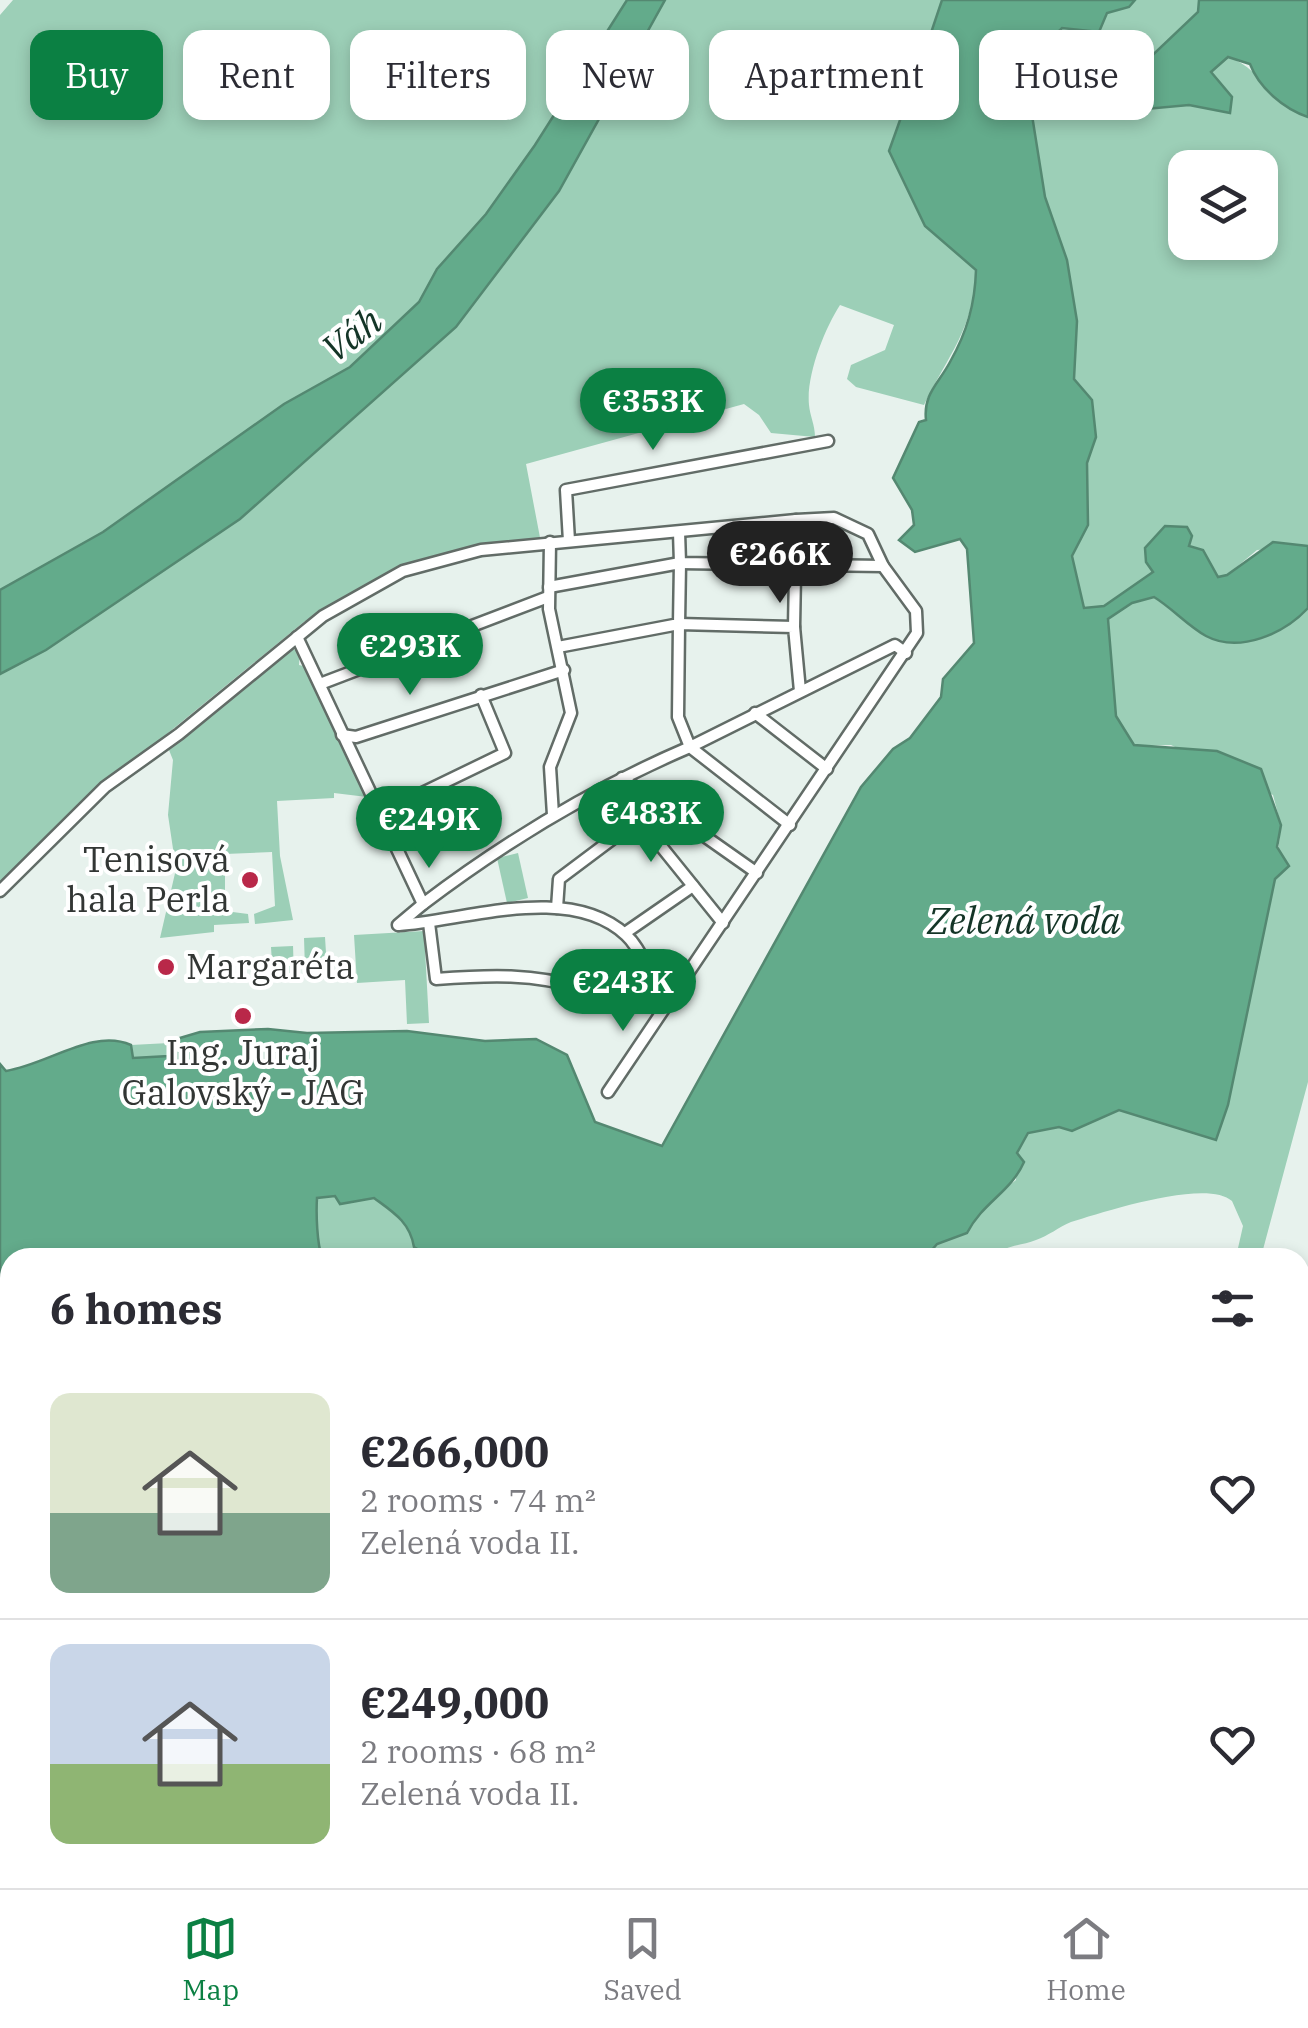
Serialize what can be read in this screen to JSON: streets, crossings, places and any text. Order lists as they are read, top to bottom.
{
  "water": ["Váh", "Zelená voda"],
  "places": ["Tenisová hala Perla", "Margaréta", "Ing. Juraj Galovský - JAG"],
  "page": {
    "chip": [
      "Buy",
      "Rent",
      "Filters",
      "New",
      "Apartment",
      "House"
    ],
    "price": [
      "€353K",
      "€266K",
      "€293K",
      "€483K",
      "€249K",
      "€243K"
    ],
    "heading": "6 homes",
    "list": [
      {
        "name": "€266,000",
        "note": "2 rooms · 74 m² · Zelená voda II."
      },
      {
        "name": "€249,000",
        "note": "2 rooms · 68 m² · Zelená voda II."
      }
    ],
    "tabs": ["Map", "Saved", "Home"]
  }
}
